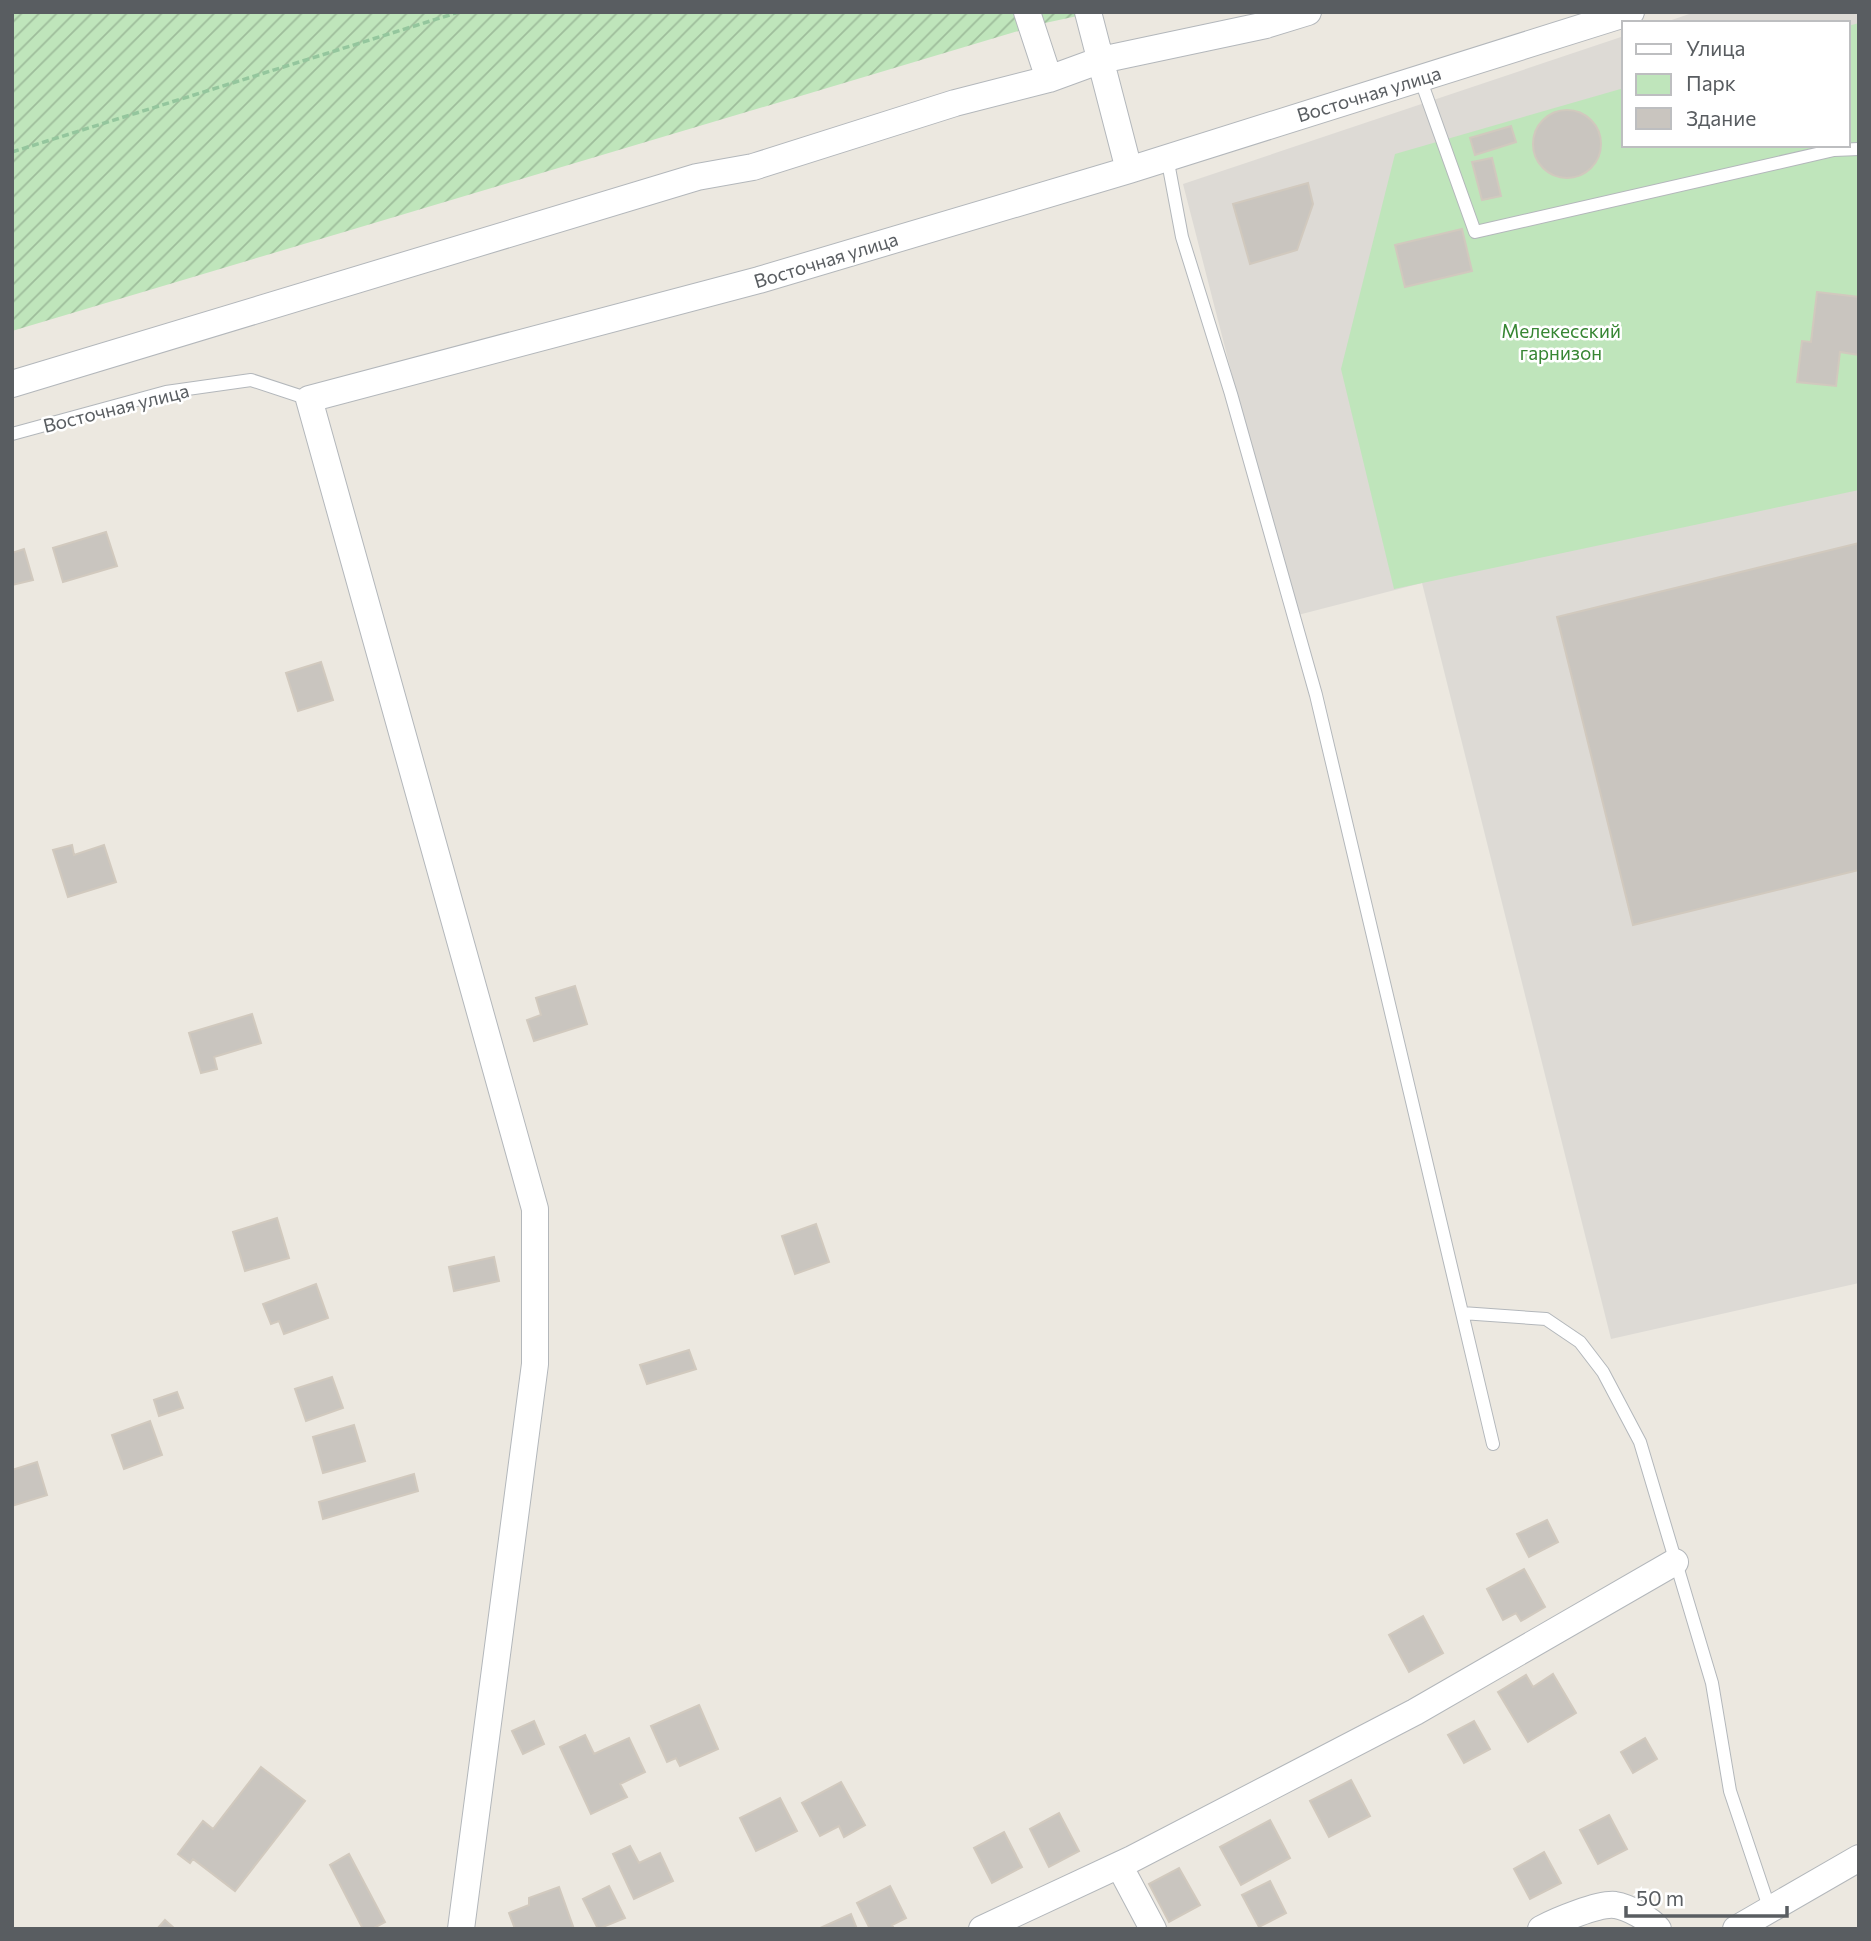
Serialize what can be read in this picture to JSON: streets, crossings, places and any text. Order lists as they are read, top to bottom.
{
  "streets": {
    "street": ["Восточная улица"]
  },
  "parks": ["Мелекесский гарнизон"],
  "legend": ["Улица", "Парк", "Здание"],
  "scale_bar": "50 m"
}
